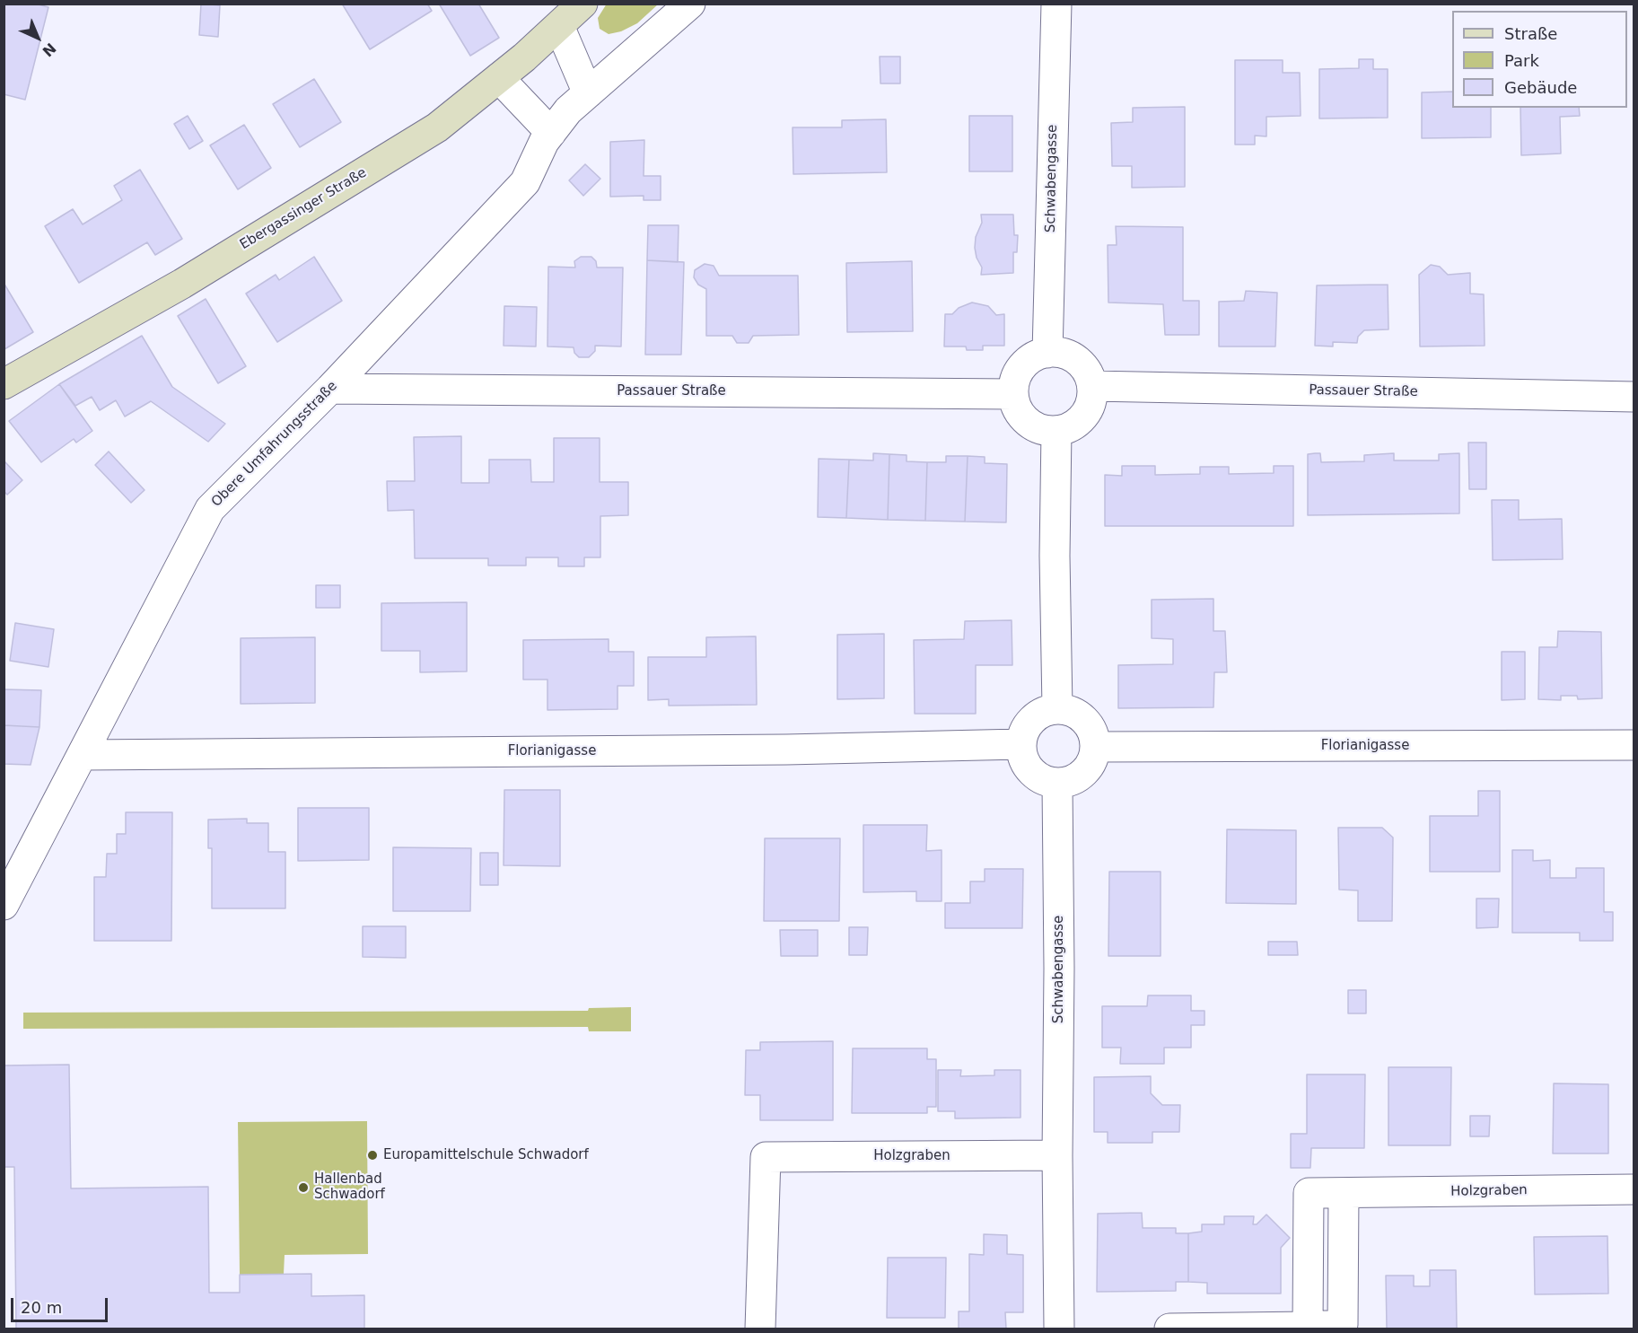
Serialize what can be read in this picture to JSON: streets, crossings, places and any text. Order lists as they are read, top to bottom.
{
  "streets": {
    "main road": ["Ebergassinger Straße"],
    "street": [
      "Schwabengasse",
      "Passauer Straße",
      "Obere Umfahrungsstraße",
      "Florianigasse",
      "Holzgraben"
    ]
  },
  "crossings": [
    ["Schwabengasse", "Passauer Straße"],
    ["Schwabengasse", "Florianigasse"],
    ["Schwabengasse", "Holzgraben"],
    ["Passauer Straße", "Obere Umfahrungsstraße"],
    ["Obere Umfahrungsstraße", "Florianigasse"]
  ],
  "places": ["Europamittelschule Schwadorf", "Hallenbad Schwadorf"],
  "legend": ["Straße", "Park", "Gebäude"],
  "scale_bar": "20 m",
  "north": "bottom right"
}
